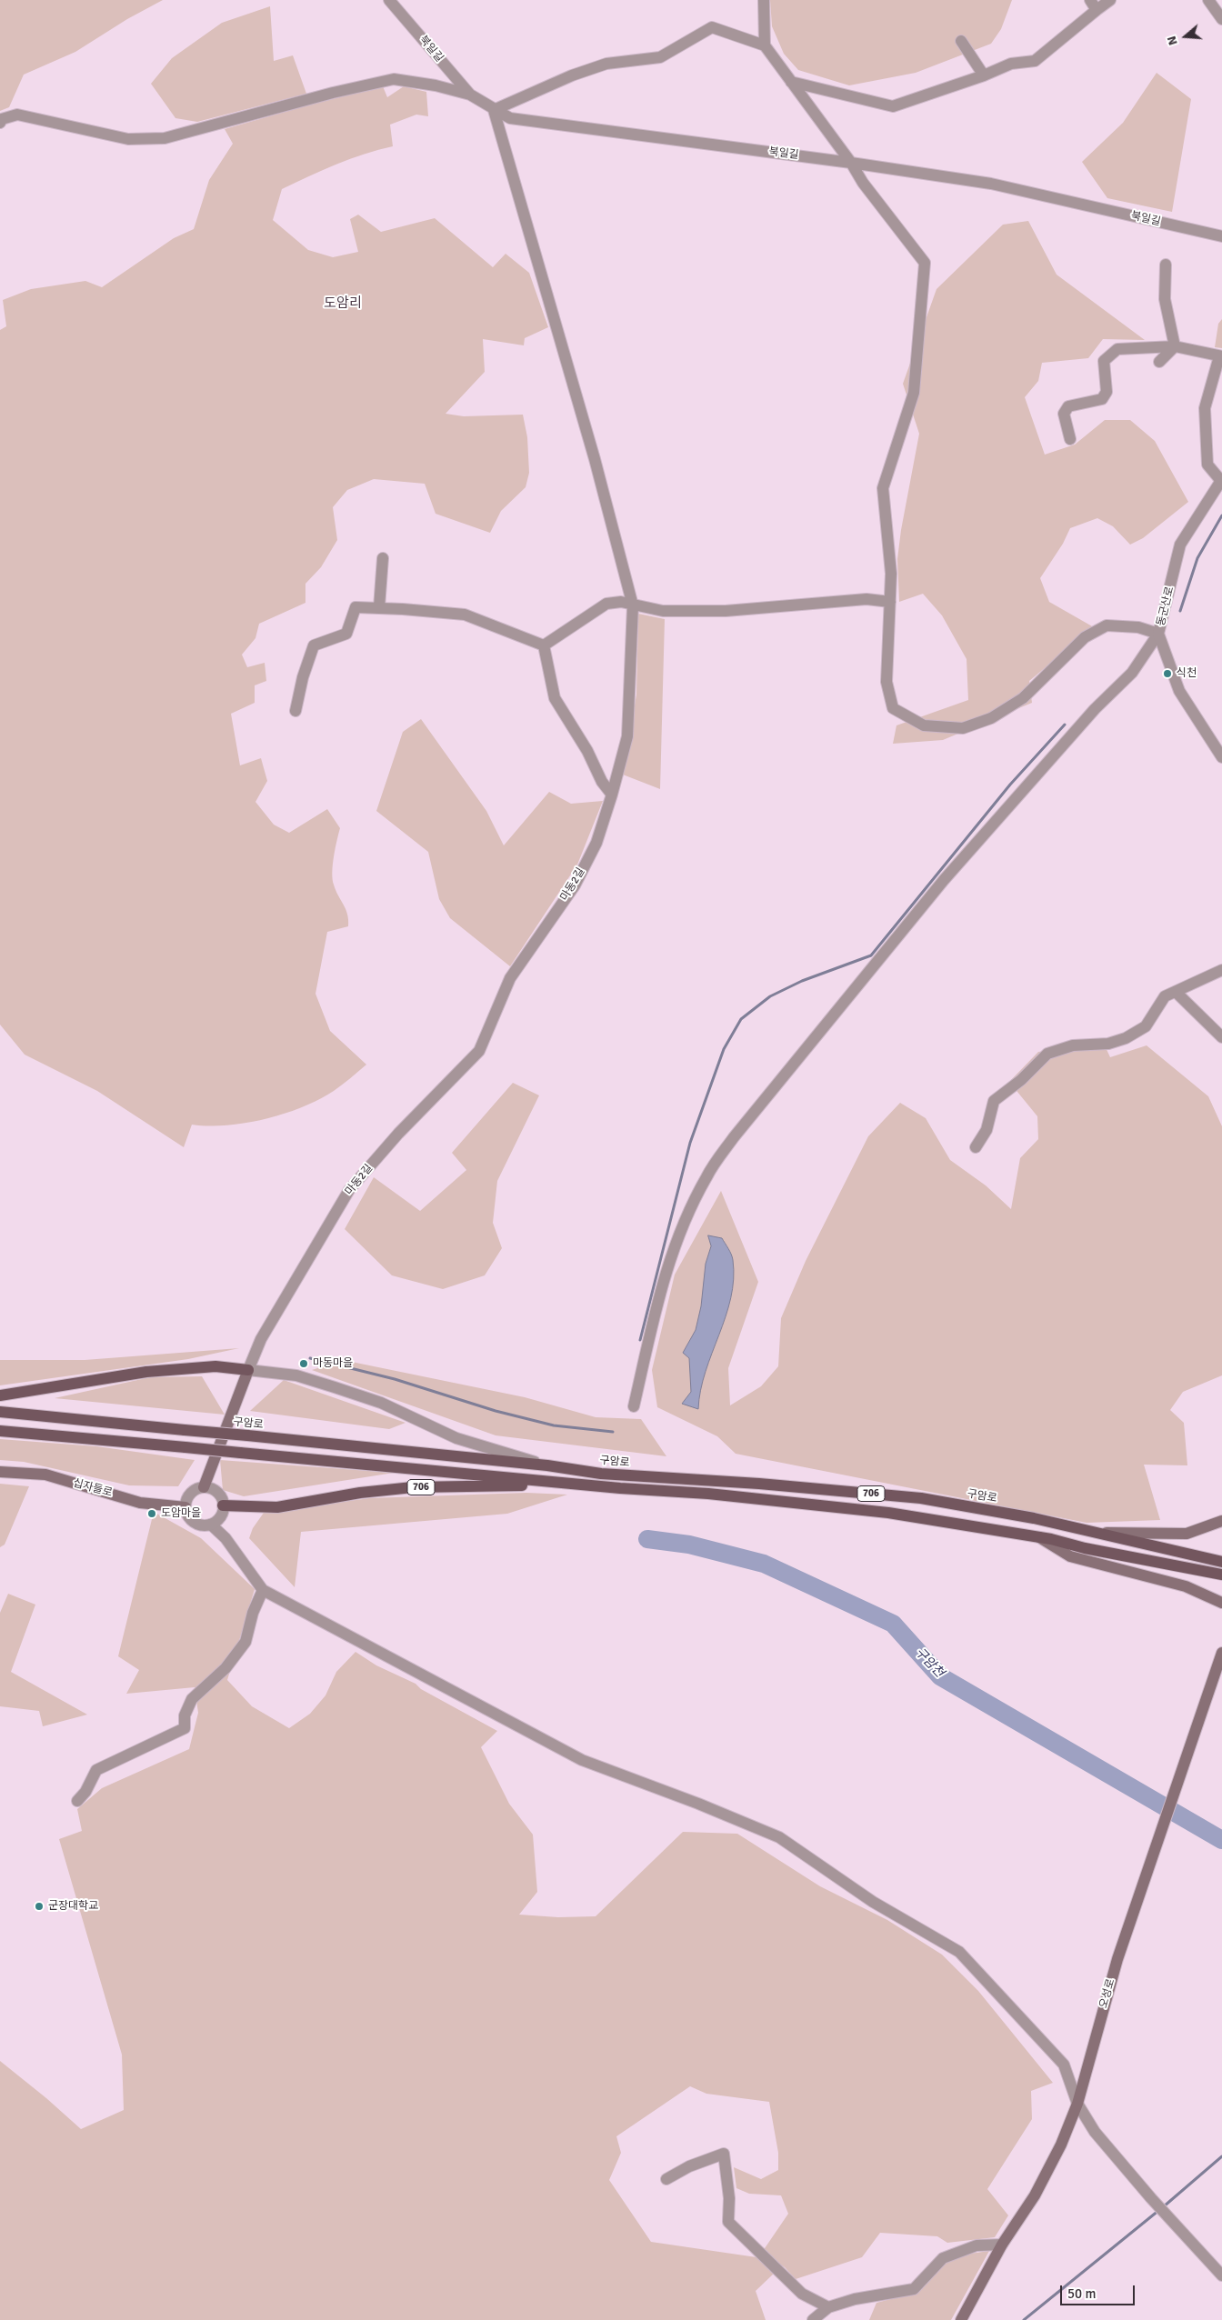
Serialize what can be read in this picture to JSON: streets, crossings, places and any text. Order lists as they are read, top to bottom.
{
  "streets": {
    "main road": [
      "구암로",
      "706",
      "십자들로",
      "오성로"
    ],
    "street": ["북일길", "동군산로", "마동2길"]
  },
  "crossings": [
    ["북일길", "마동2길"],
    ["마동2길", "706"],
    ["구암로", "706"],
    ["706", "십자들로"]
  ],
  "districts": ["도암리"],
  "water": ["구암천"],
  "places": [
    "식천",
    "마동마을",
    "도암마을",
    "군장대학교"
  ],
  "scale_bar": "50 m",
  "north": "left"
}
